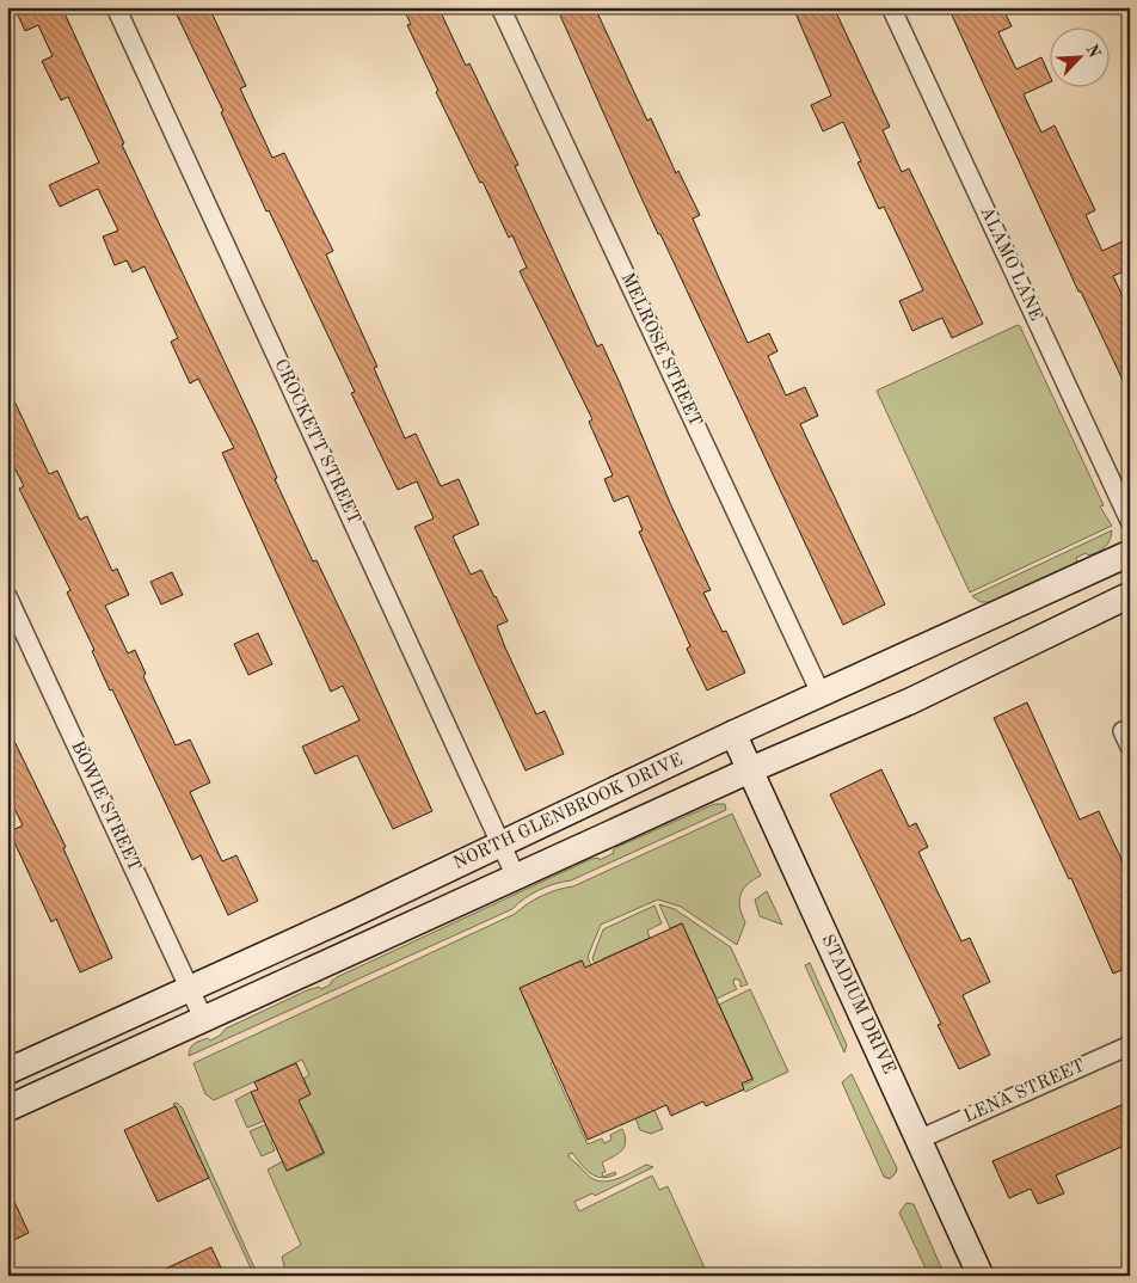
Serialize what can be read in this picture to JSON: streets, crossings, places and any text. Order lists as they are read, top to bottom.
{
  "streets": {
    "main road": ["NORTH GLENBROOK DRIVE", "STADIUM DRIVE"],
    "street": [
      "ALAMO LANE",
      "MELROSE STREET",
      "CROCKETT STREET",
      "BOWIE STREET",
      "LENA STREET"
    ]
  },
  "crossings": [
    ["MELROSE STREET", "NORTH GLENBROOK DRIVE"],
    ["CROCKETT STREET", "NORTH GLENBROOK DRIVE"],
    ["BOWIE STREET", "NORTH GLENBROOK DRIVE"],
    ["NORTH GLENBROOK DRIVE", "STADIUM DRIVE"],
    ["STADIUM DRIVE", "LENA STREET"]
  ],
  "north": "top right"
}
